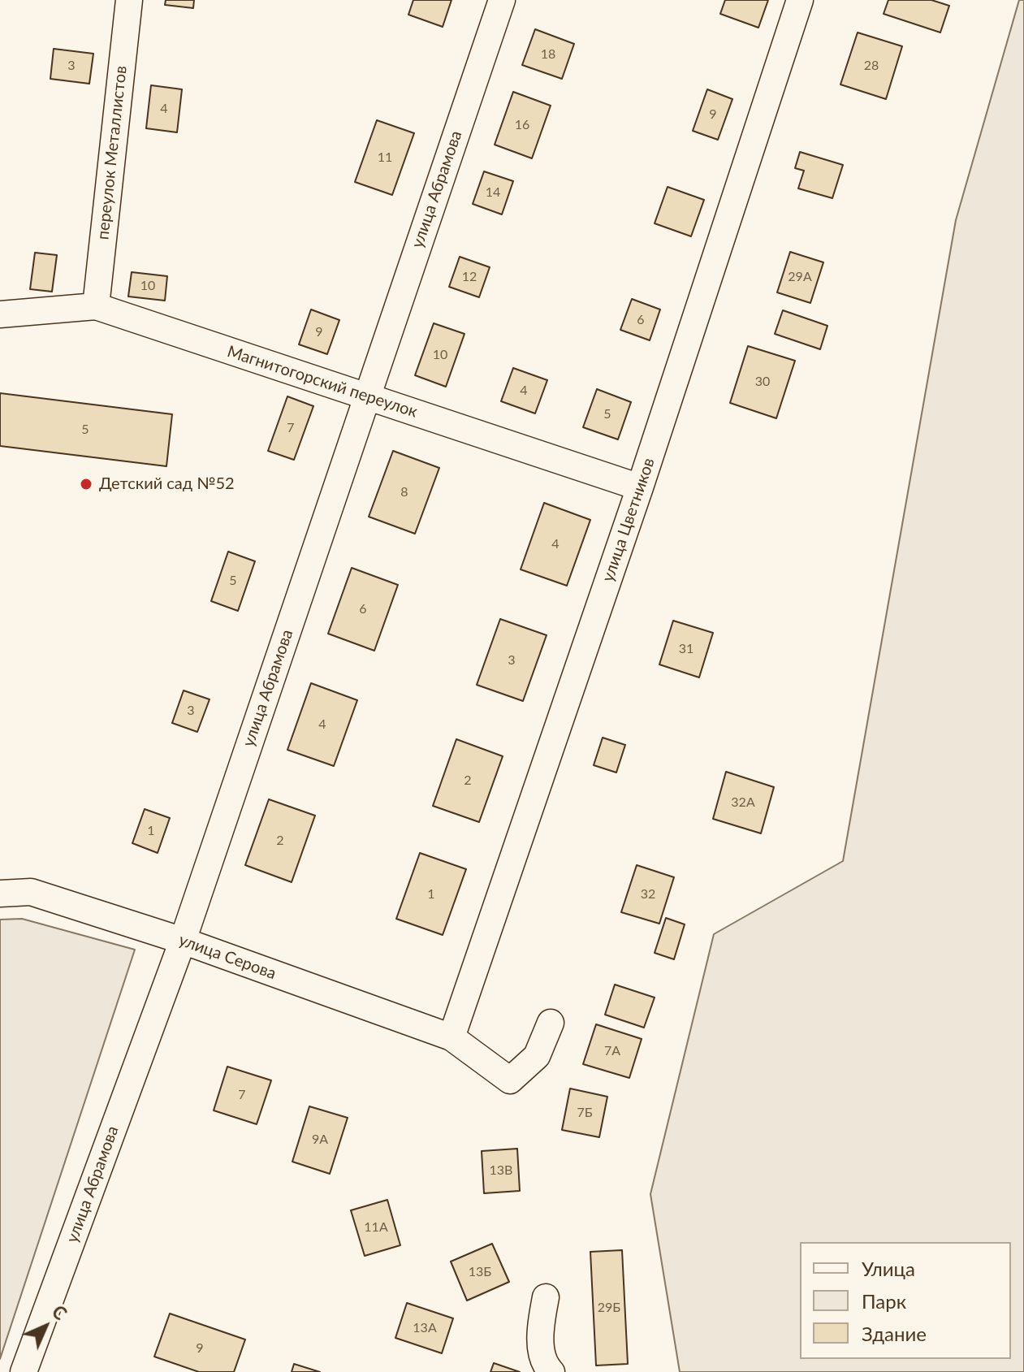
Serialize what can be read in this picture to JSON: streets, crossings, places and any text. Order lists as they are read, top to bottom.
{
  "streets": {
    "street": [
      "переулок Металлистов",
      "улица Абрамова",
      "Магнитогорский переулок",
      "улица Цветников",
      "улица Серова"
    ]
  },
  "crossings": [
    ["переулок Металлистов", "Магнитогорский переулок"],
    ["улица Абрамова", "Магнитогорский переулок"],
    ["улица Абрамова", "улица Серова"],
    ["Магнитогорский переулок", "улица Цветников"],
    ["улица Цветников", "улица Серова"]
  ],
  "places": ["Детский сад №52"],
  "house_numbers": [
    "18",
    "3",
    "28",
    "4",
    "9",
    "16",
    "11",
    "14",
    "12",
    "29А",
    "10",
    "6",
    "9",
    "10",
    "30",
    "4",
    "5",
    "7",
    "5",
    "8",
    "4",
    "5",
    "6",
    "31",
    "3",
    "3",
    "4",
    "2",
    "32А",
    "1",
    "2",
    "1",
    "32",
    "7А",
    "7",
    "7Б",
    "9А",
    "13В",
    "11А",
    "13Б",
    "29Б",
    "13А",
    "9"
  ],
  "legend": ["Улица", "Парк", "Здание"],
  "north": "top right"
}
